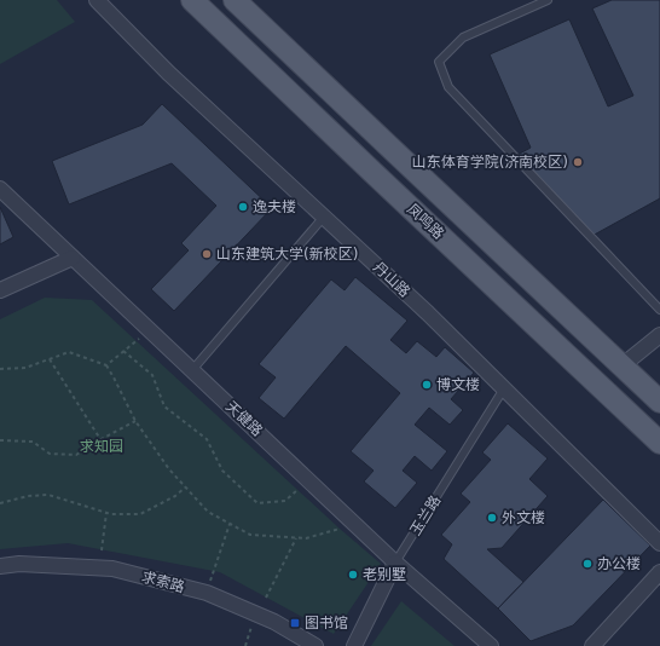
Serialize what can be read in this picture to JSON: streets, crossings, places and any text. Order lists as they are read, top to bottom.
{
  "streets": {
    "main road": ["凤鸣路"],
    "street": [
      "丹山路",
      "天健路",
      "玉兰路",
      "求索路"
    ]
  },
  "crossings": [
    ["丹山路", "玉兰路"],
    ["天健路", "玉兰路"]
  ],
  "parks": ["求知园"],
  "places": {
    "other": [
      "山东体育学院(济南校区)",
      "逸夫楼",
      "山东建筑大学(新校区)",
      "博文楼",
      "外文楼",
      "办公楼",
      "老别墅"
    ],
    "transit": ["图书馆"]
  }
}
